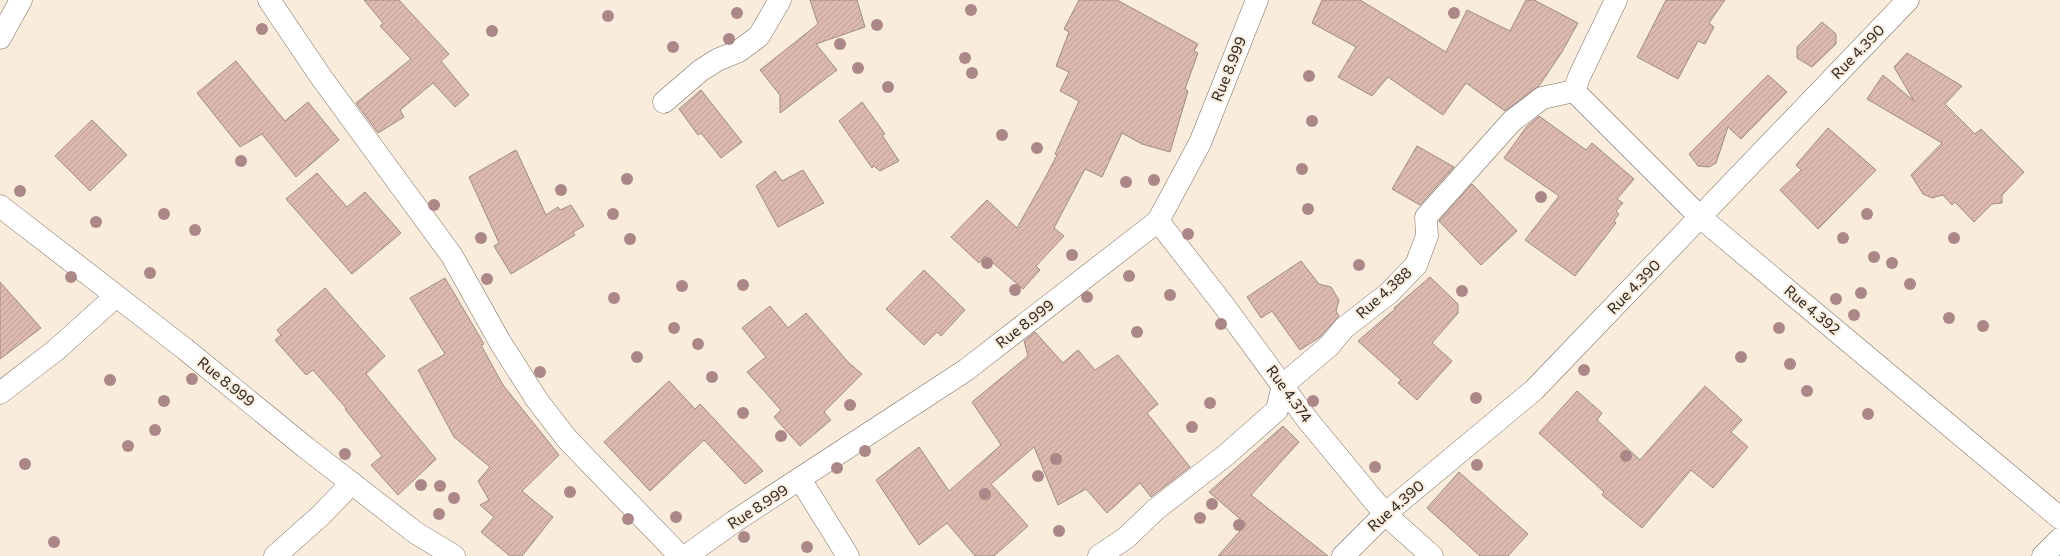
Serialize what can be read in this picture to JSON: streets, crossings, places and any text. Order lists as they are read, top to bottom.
{
  "streets": {
    "street": [
      "Rue 4.390",
      "Rue 8.999",
      "Rue 4.388",
      "Rue 4.392",
      "Rue 4.374"
    ]
  },
  "crossings": [
    ["Rue 4.390", "Rue 4.392"],
    ["Rue 4.390", "Rue 4.374"],
    ["Rue 8.999", "Rue 4.374"],
    ["Rue 4.388", "Rue 4.392"],
    ["Rue 4.388", "Rue 4.374"]
  ]
}
